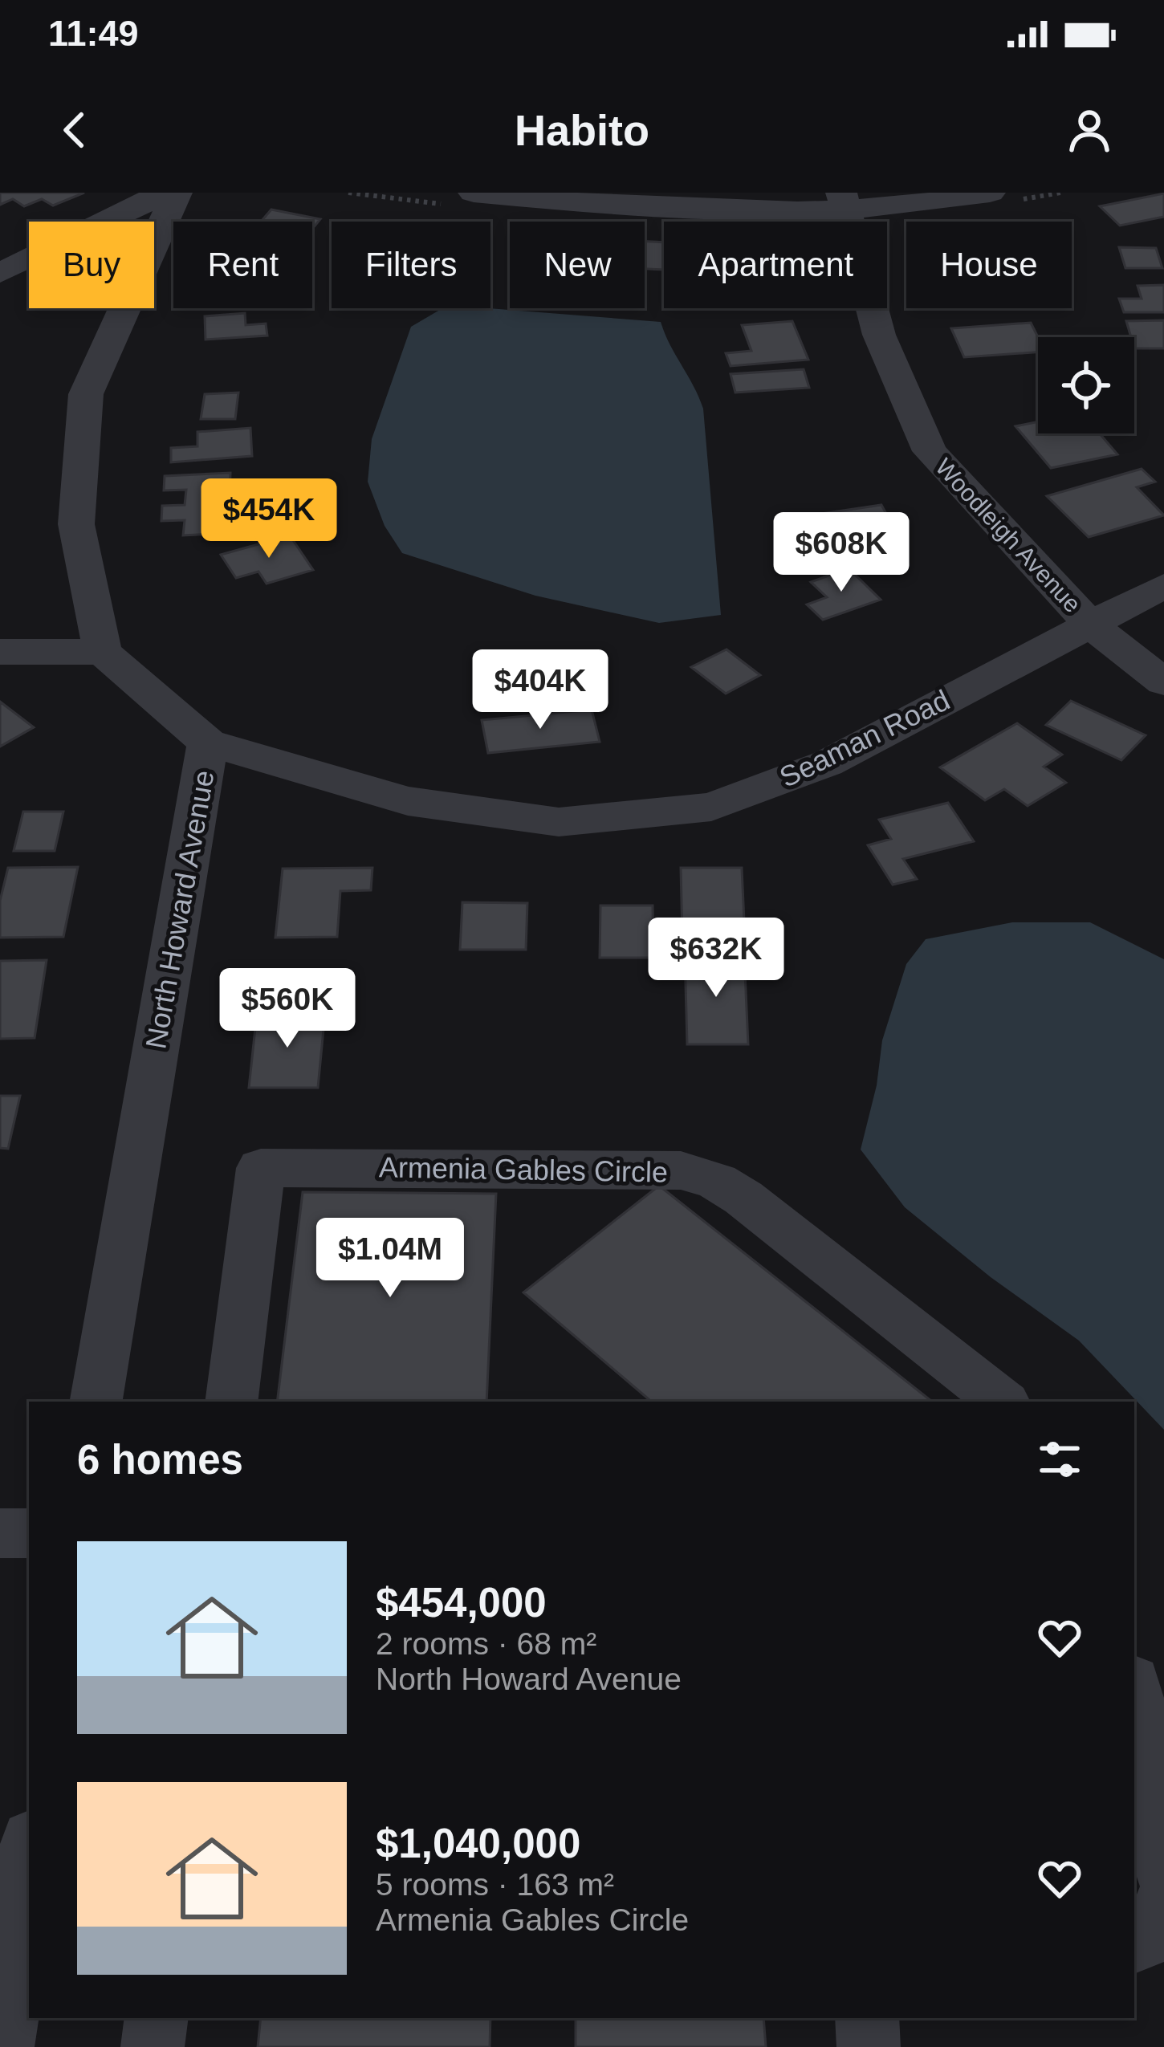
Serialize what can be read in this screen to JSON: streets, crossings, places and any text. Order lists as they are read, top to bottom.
{
  "streets": {
    "street": [
      "Woodleigh Avenue",
      "Seaman Road",
      "North Howard Avenue",
      "Armenia Gables Circle"
    ]
  },
  "crossings": [
    ["Woodleigh Avenue", "Seaman Road"],
    ["Seaman Road", "North Howard Avenue"]
  ],
  "page": {
    "status": "11:49",
    "header": "Habito",
    "chip": [
      "Buy",
      "Rent",
      "Filters",
      "New",
      "Apartment",
      "House"
    ],
    "price": [
      "$454K",
      "$608K",
      "$404K",
      "$632K",
      "$560K",
      "$1.04M"
    ],
    "heading": "6 homes",
    "list": [
      {
        "name": "$454,000",
        "note": "2 rooms · 68 m² · North Howard Avenue"
      },
      {
        "name": "$1,040,000",
        "note": "5 rooms · 163 m² · Armenia Gables Circle"
      }
    ]
  }
}
